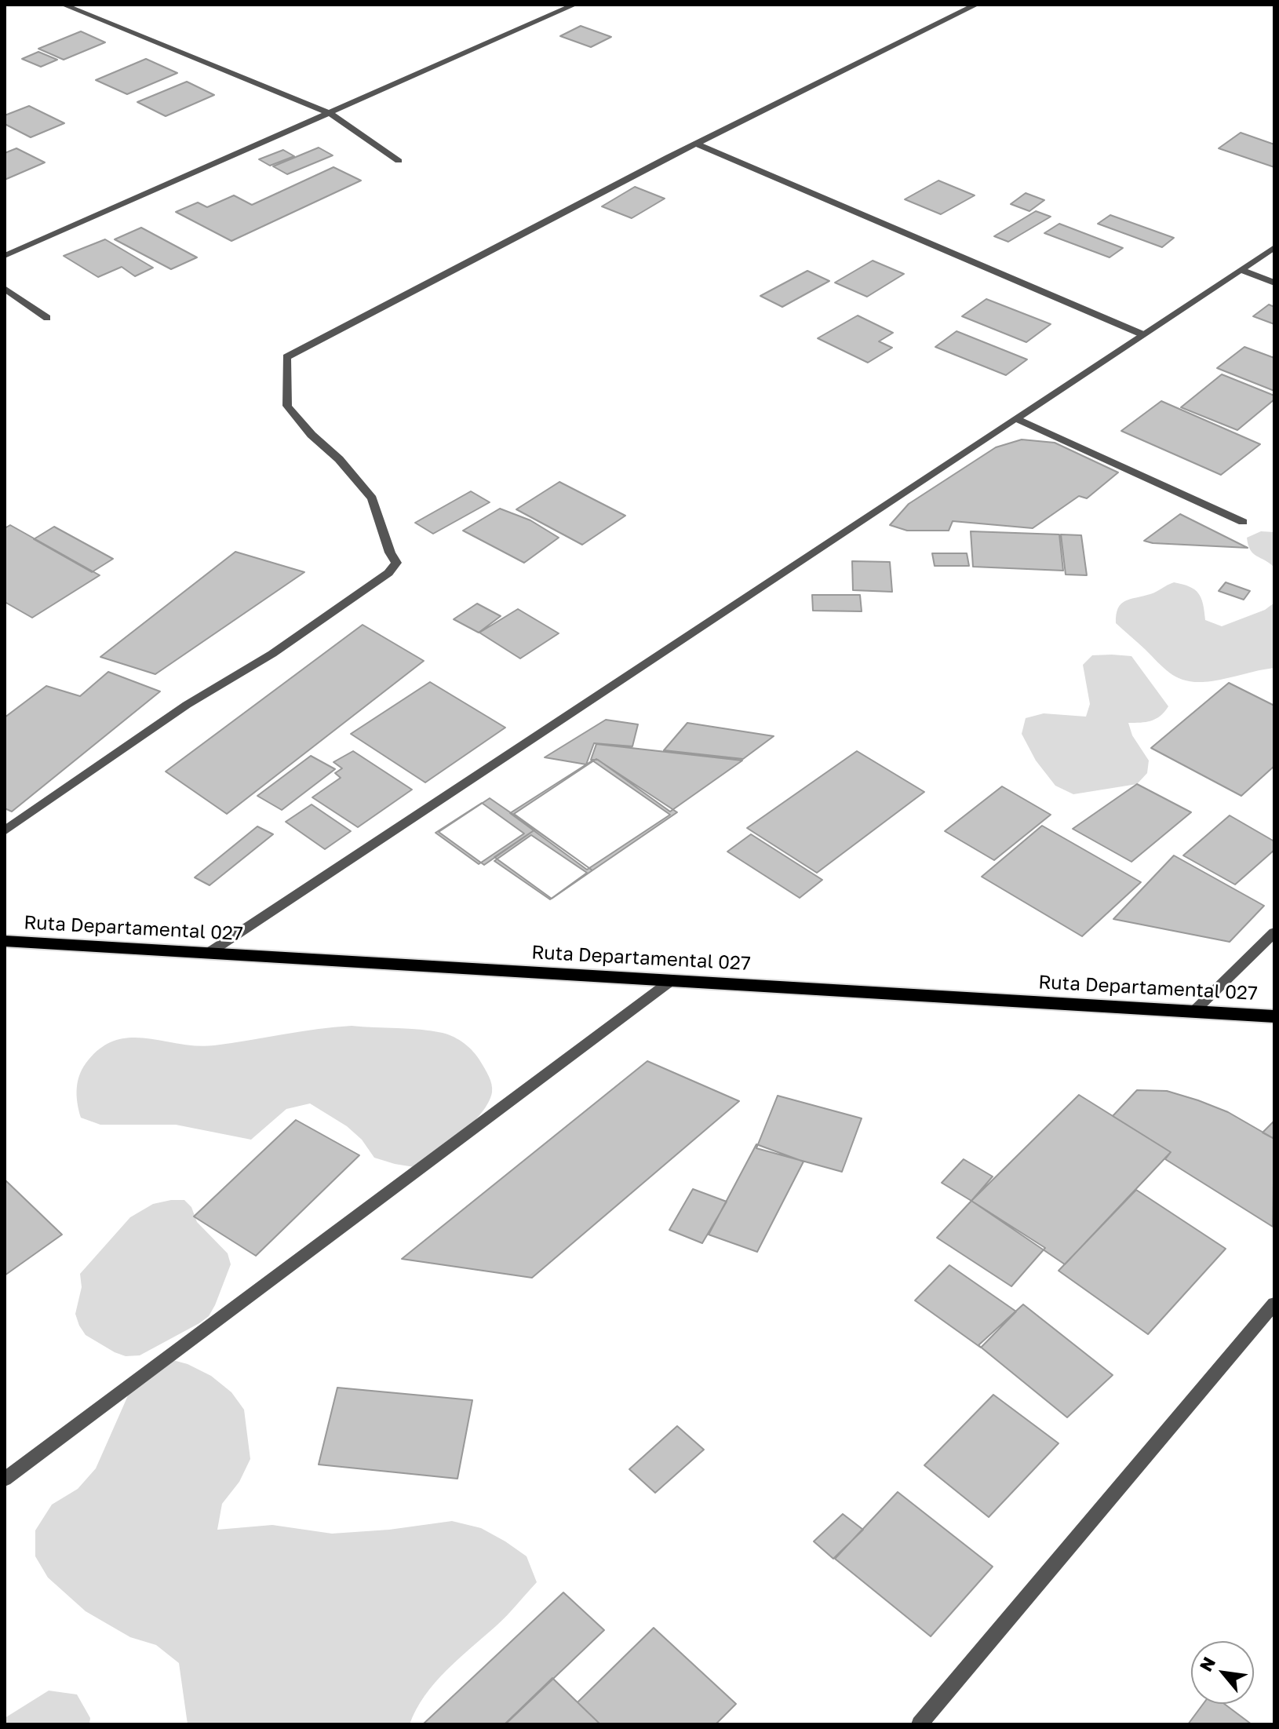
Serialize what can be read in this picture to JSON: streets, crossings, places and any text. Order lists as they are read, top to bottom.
{
  "streets": {
    "main road": ["Ruta Departamental 027"]
  },
  "north": "top left"
}
